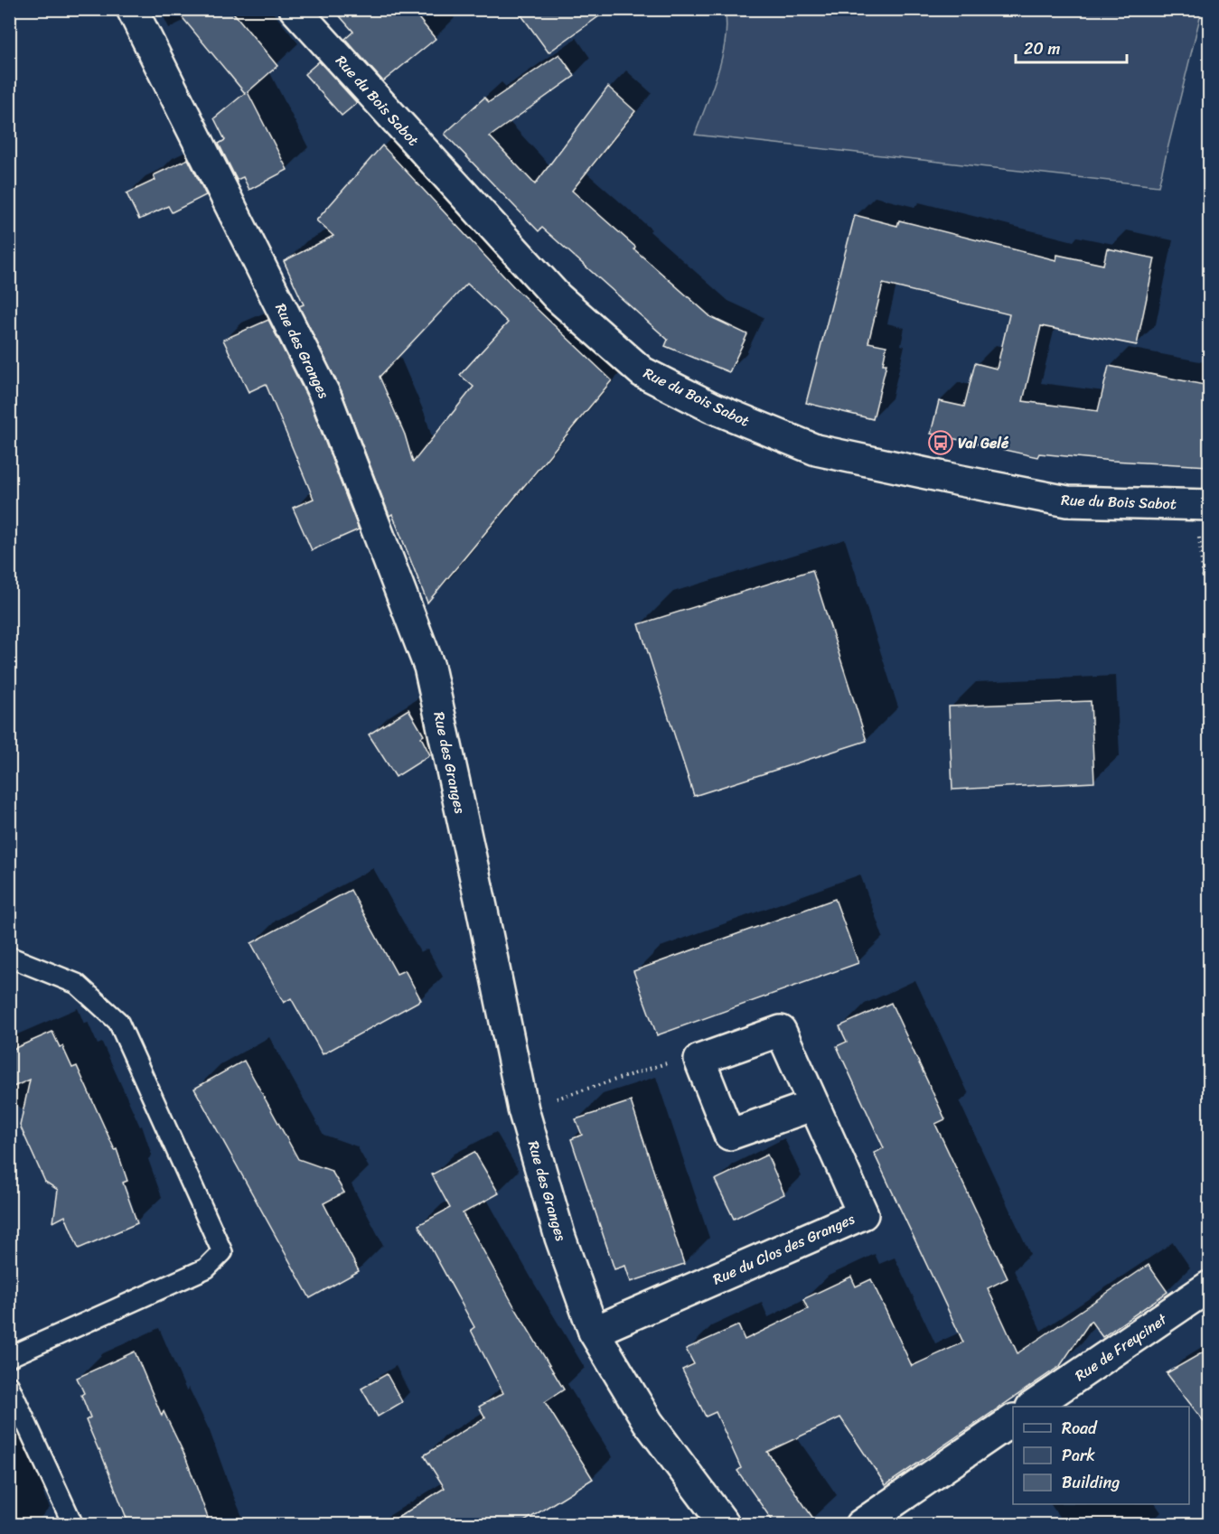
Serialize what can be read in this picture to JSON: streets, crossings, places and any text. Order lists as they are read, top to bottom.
{
  "streets": {
    "street": [
      "Rue du Bois Sabot",
      "Rue des Granges",
      "Rue du Clos des Granges",
      "Rue de Freycinet"
    ]
  },
  "crossings": [
    ["Rue des Granges", "Rue du Clos des Granges"]
  ],
  "places": {
    "bus stop": ["Val Gelé"]
  },
  "legend": ["Road", "Park", "Building"],
  "scale_bar": "20 m"
}
